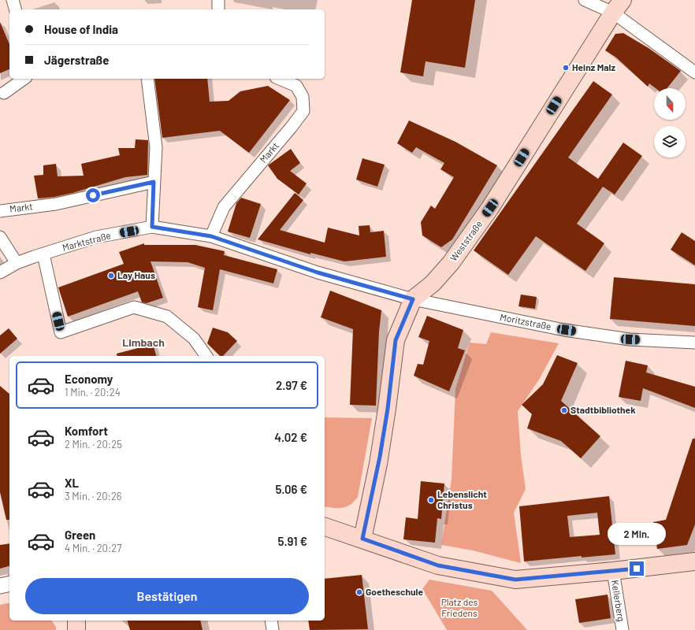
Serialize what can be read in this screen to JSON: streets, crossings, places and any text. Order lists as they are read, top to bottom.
{
  "streets": {
    "main road": ["Weststraße"],
    "street": [
      "Markt",
      "Marktstraße",
      "Moritzstraße",
      "Kellerberg"
    ]
  },
  "crossings": [
    ["Markt", "Marktstraße"],
    ["Weststraße", "Marktstraße"],
    ["Weststraße", "Moritzstraße"],
    ["Marktstraße", "Moritzstraße"]
  ],
  "districts": ["Limbach"],
  "parks": ["Platz des Friedens"],
  "places": [
    "Heinz Malz",
    "Lay Haus",
    "Stadtbibliothek",
    "Lebenslicht Christus",
    "Goetheschule"
  ],
  "north": "bottom",
  "page": {
    "banner": ["House of India", "Jägerstraße"],
    "list": [
      {
        "name": "Economy",
        "note": "1 Min. · 20:24",
        "value": "2.97 €"
      },
      {
        "name": "Komfort",
        "note": "2 Min. · 20:25",
        "value": "4.02 €"
      },
      {
        "name": "XL",
        "note": "3 Min. · 20:26",
        "value": "5.06 €"
      },
      {
        "name": "Green",
        "note": "4 Min. · 20:27",
        "value": "5.91 €"
      }
    ],
    "bubble": "2 Min.",
    "buttons": "Bestätigen"
  }
}
